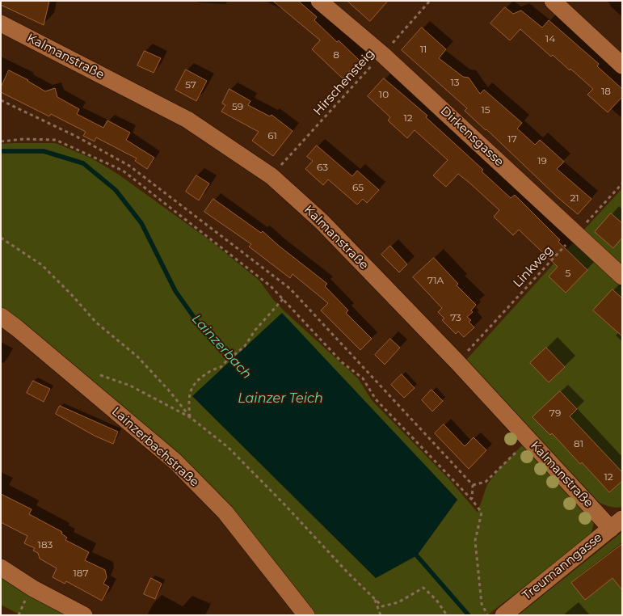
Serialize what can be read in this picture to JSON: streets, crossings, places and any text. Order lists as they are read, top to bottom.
{
  "streets": {
    "street": [
      "Kalmanstraße",
      "Dirkensgasse",
      "Lainzerbachstraße",
      "Treumanngasse"
    ],
    "path": ["Hirschensteig", "Linkweg"]
  },
  "crossings": [
    ["Kalmanstraße", "Hirschensteig"],
    ["Kalmanstraße", "Linkweg"],
    ["Kalmanstraße", "Treumanngasse"],
    ["Hirschensteig", "Dirkensgasse"],
    ["Dirkensgasse", "Linkweg"]
  ],
  "water": ["Lainzerbach", "Lainzer Teich"],
  "house_numbers": [
    "14",
    "11",
    "8",
    "13",
    "57",
    "18",
    "10",
    "59",
    "15",
    "12",
    "61",
    "17",
    "19",
    "63",
    "65",
    "21",
    "5",
    "71A",
    "73",
    "79",
    "81",
    "12",
    "183",
    "187"
  ]
}
